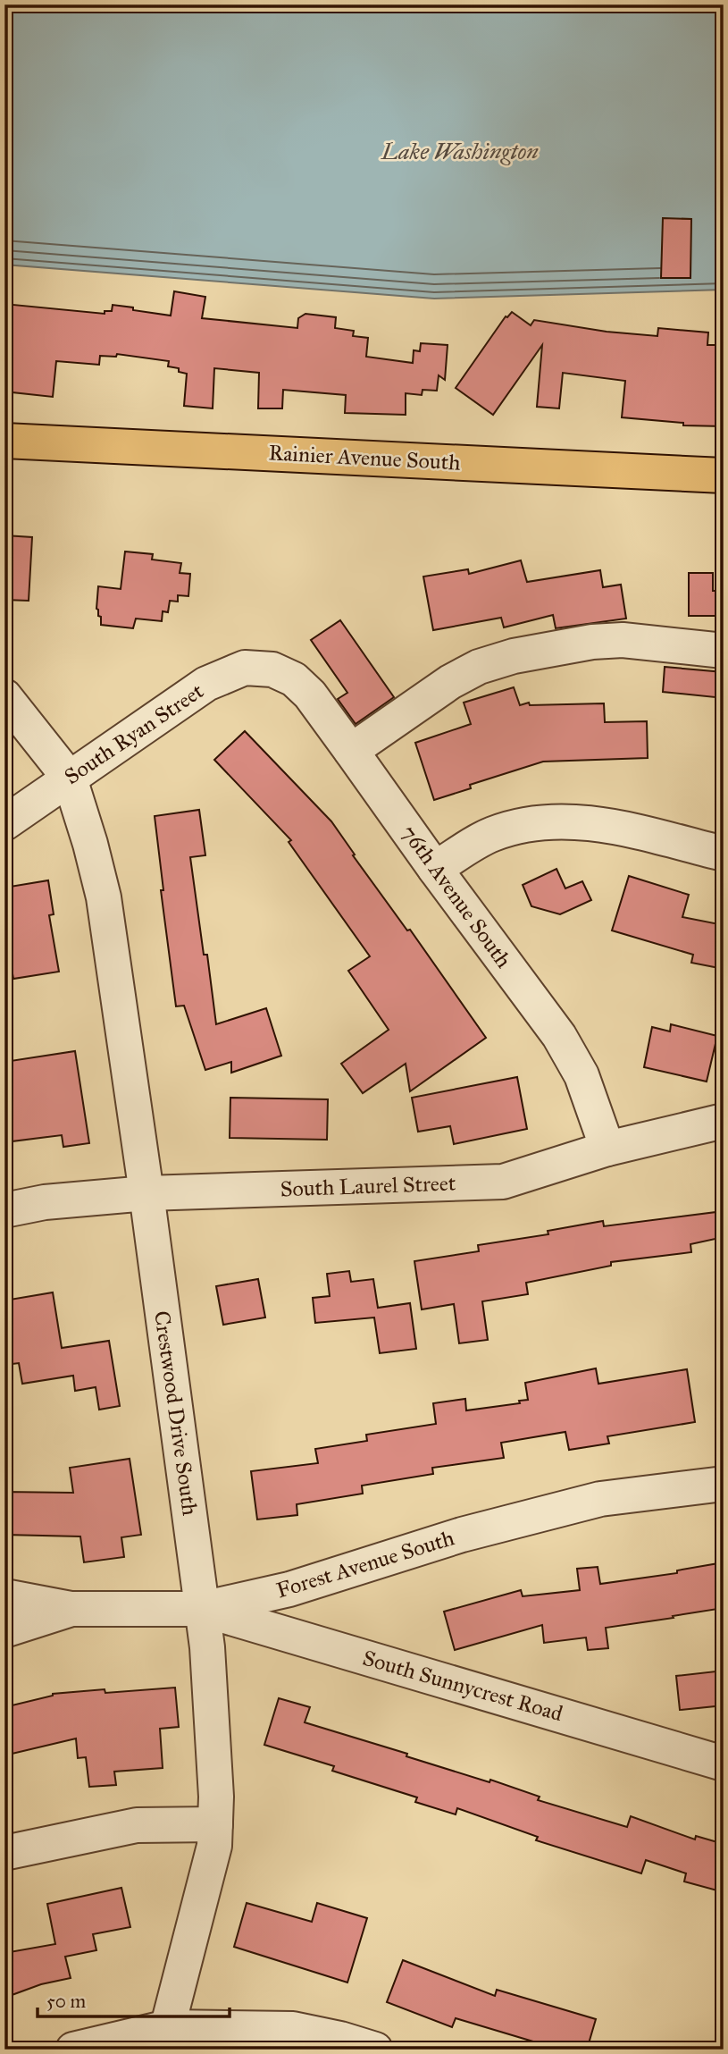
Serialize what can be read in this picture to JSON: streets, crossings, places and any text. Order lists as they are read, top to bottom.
{
  "streets": {
    "main road": ["Rainier Avenue South"],
    "street": [
      "South Ryan Street",
      "76th Avenue South",
      "South Laurel Street",
      "Crestwood Drive South",
      "Forest Avenue South",
      "South Sunnycrest Road"
    ]
  },
  "crossings": [
    ["South Ryan Street", "76th Avenue South"],
    ["South Ryan Street", "Crestwood Drive South"],
    ["76th Avenue South", "South Laurel Street"],
    ["South Laurel Street", "Crestwood Drive South"],
    ["Crestwood Drive South", "Forest Avenue South"],
    ["Crestwood Drive South", "South Sunnycrest Road"],
    ["Forest Avenue South", "South Sunnycrest Road"]
  ],
  "water": ["Lake Washington"],
  "scale_bar": "50 m"
}
